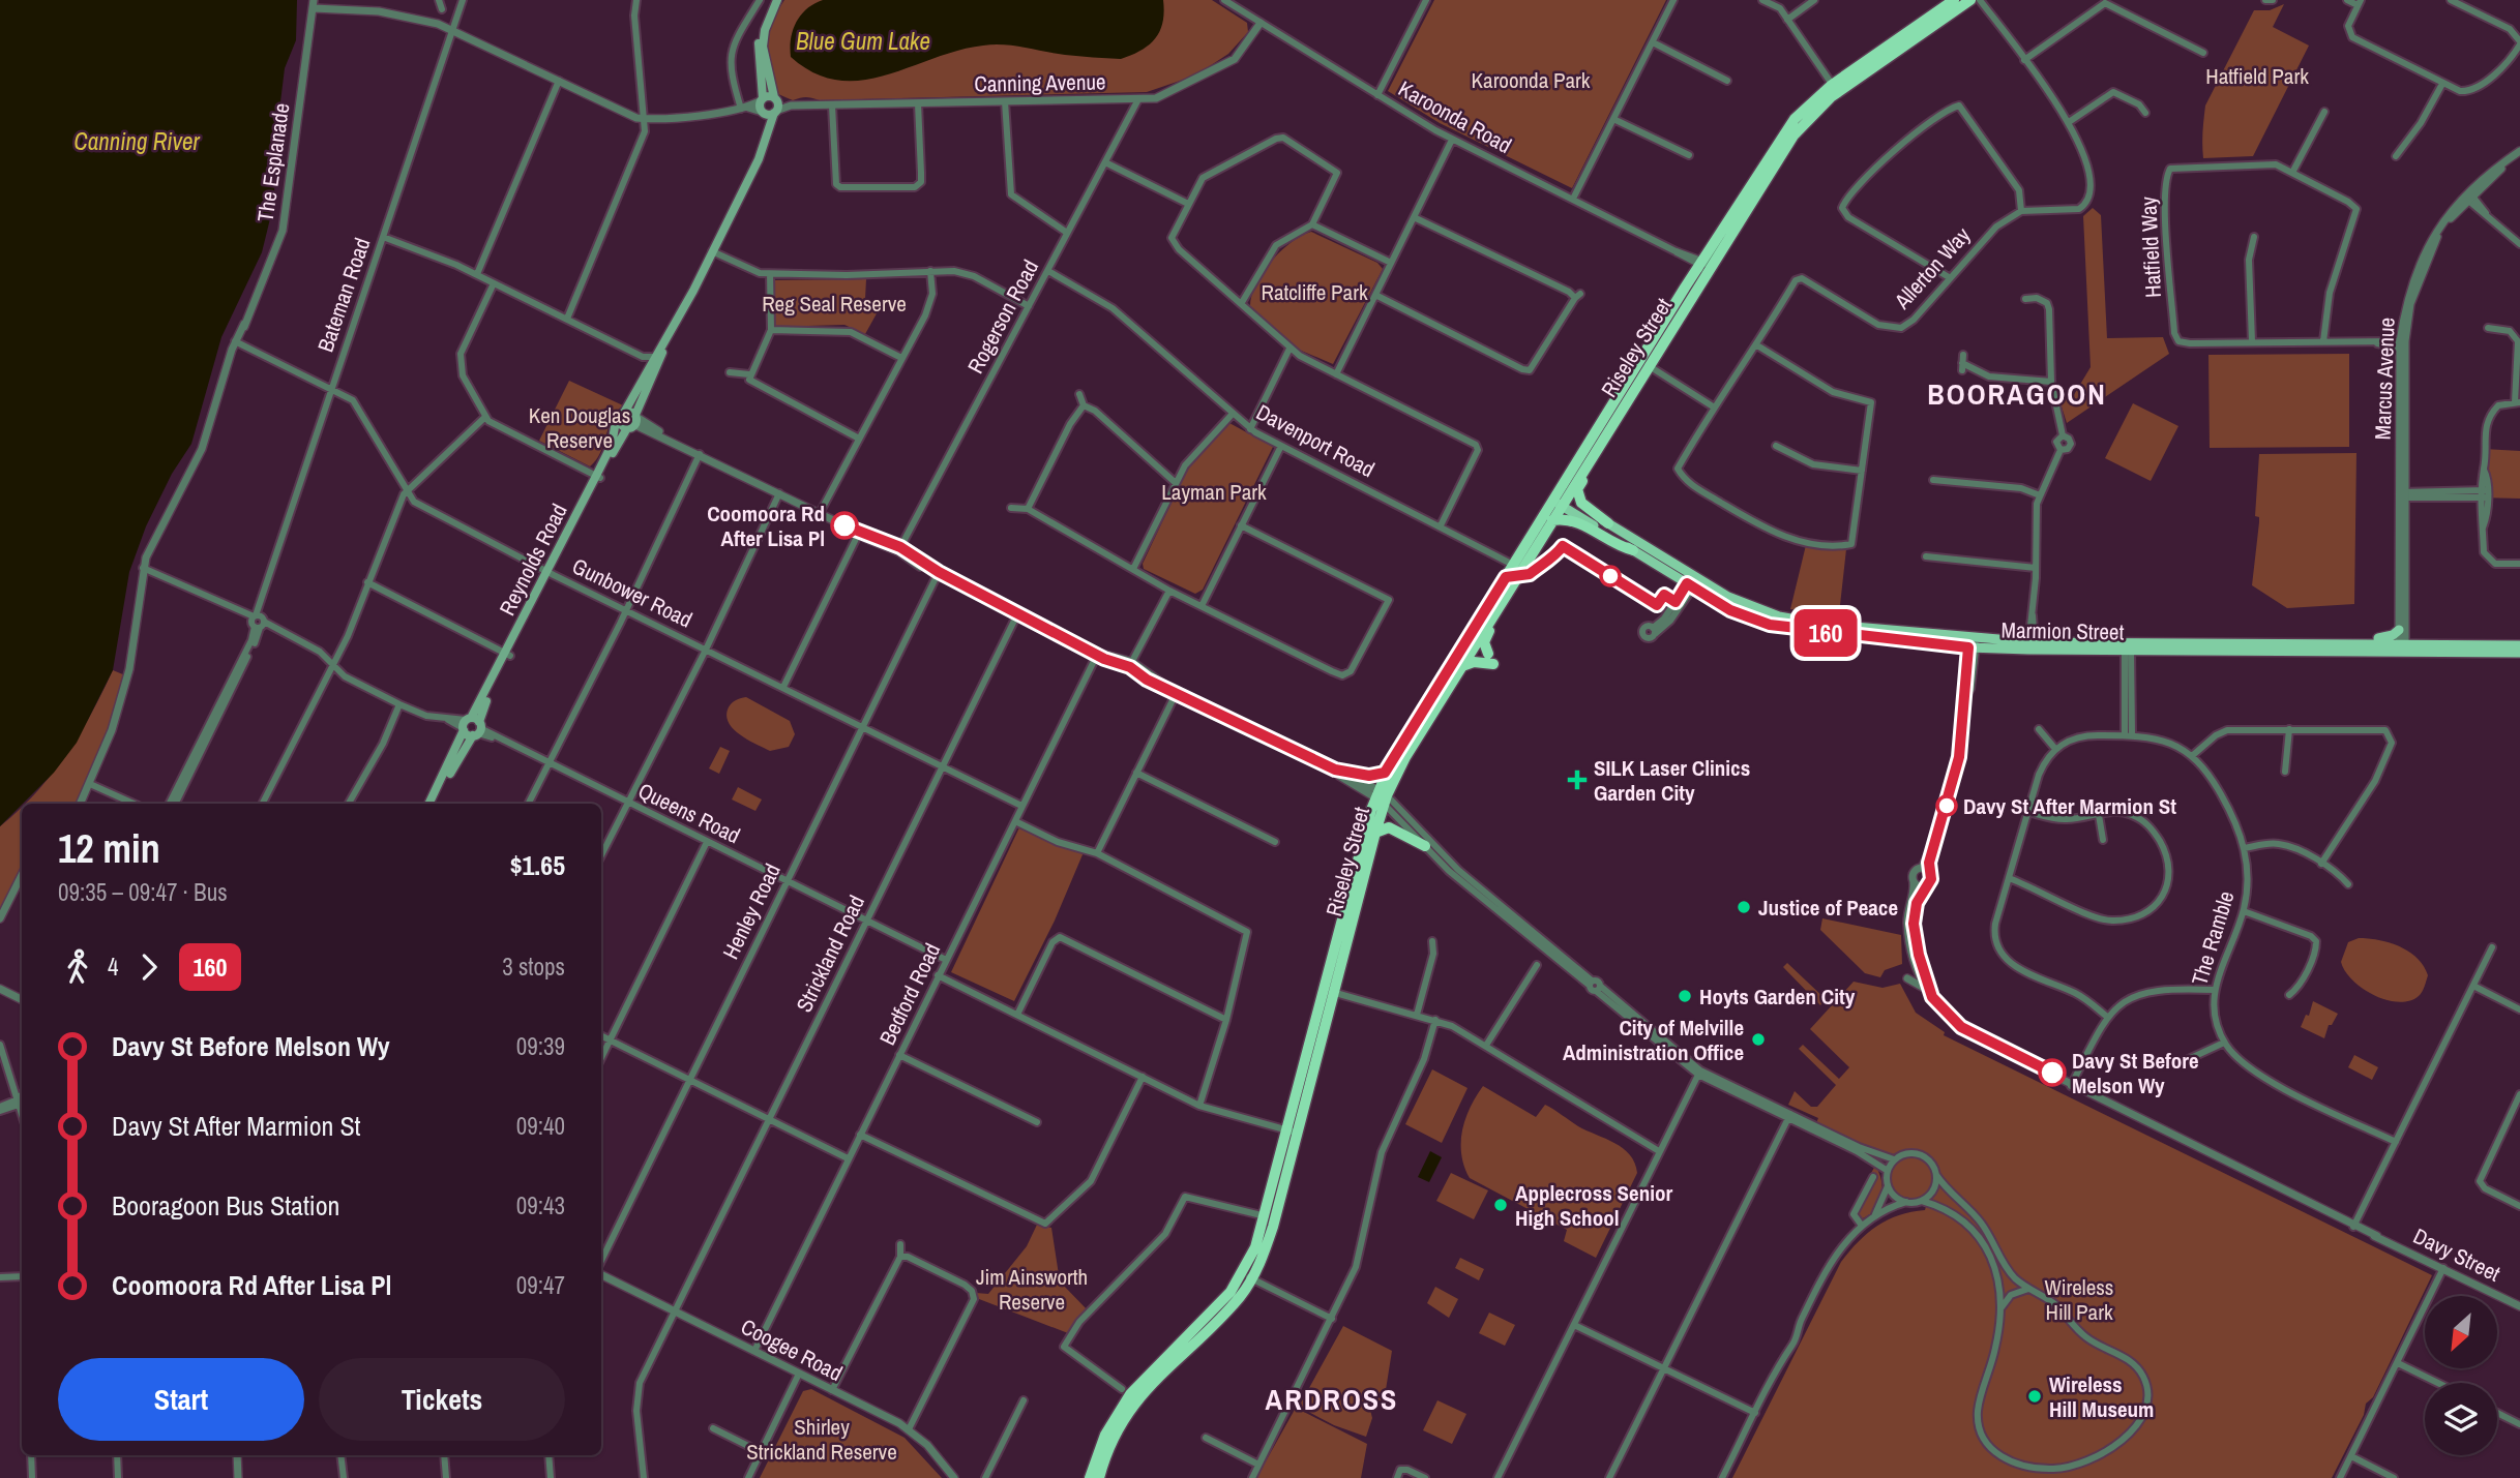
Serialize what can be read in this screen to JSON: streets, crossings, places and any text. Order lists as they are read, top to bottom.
{
  "streets": {
    "highway": ["Riseley Street"],
    "main road": ["Canning Avenue", "Reynolds Road", "Marmion Street"],
    "street": [
      "Karoonda Road",
      "The Esplanade",
      "Hatfield Way",
      "Allerton Way",
      "Bateman Road",
      "Rogerson Road",
      "Marcus Avenue",
      "Davenport Road",
      "Gunbower Road",
      "Queens Road",
      "Henley Road",
      "The Ramble",
      "Strickland Road",
      "Bedford Road",
      "Davy Street",
      "Coogee Road"
    ]
  },
  "crossings": [
    ["Canning Avenue", "Karoonda Road"],
    ["Canning Avenue", "The Esplanade"],
    ["Canning Avenue", "Bateman Road"],
    ["Canning Avenue", "Rogerson Road"],
    ["Canning Avenue", "Reynolds Road"],
    ["Karoonda Road", "Riseley Street"],
    ["The Esplanade", "Gunbower Road"],
    ["The Esplanade", "Queens Road"],
    ["Hatfield Way", "Marcus Avenue"],
    ["Bateman Road", "Gunbower Road"],
    ["Bateman Road", "Queens Road"],
    ["Rogerson Road", "Davenport Road"],
    ["Riseley Street", "Davenport Road"],
    ["Riseley Street", "Marmion Street"],
    ["Marcus Avenue", "Marmion Street"],
    ["Reynolds Road", "Gunbower Road"],
    ["Reynolds Road", "Queens Road"],
    ["Gunbower Road", "Henley Road"],
    ["Gunbower Road", "Strickland Road"],
    ["Gunbower Road", "Bedford Road"],
    ["Queens Road", "Henley Road"],
    ["Queens Road", "Strickland Road"],
    ["Queens Road", "Bedford Road"],
    ["Strickland Road", "Coogee Road"],
    ["Bedford Road", "Coogee Road"]
  ],
  "districts": ["BOORAGOON", "ARDROSS"],
  "water": ["Blue Gum Lake", "Canning River"],
  "parks": [
    "Hatfield Park",
    "Karoonda Park",
    "Ratcliffe Park",
    "Reg Seal Reserve",
    "Ken Douglas Reserve",
    "Layman Park",
    "Jim Ainsworth Reserve",
    "Wireless Hill Park",
    "Shirley Strickland Reserve"
  ],
  "places": {
    "other": [
      "Coomoora Rd After Lisa Pl",
      "Davy St After Marmion St",
      "Justice of Peace",
      "Hoyts Garden City",
      "City of Melville Administration Office",
      "Davy St Before Melson Wy",
      "Applecross Senior High School",
      "Wireless Hill Museum"
    ],
    "health": ["SILK Laser Clinics Garden City"]
  },
  "lines": ["bus line 160"],
  "north": "bottom left",
  "page": {
    "on_map": "160",
    "heading": ["12 min", "09:35 – 09:47 · Bus", "$1.65"],
    "legs": ["4", "160", "3 stops"],
    "list": [
      {
        "name": "Davy St Before Melson Wy",
        "value": "09:39"
      },
      {
        "name": "Davy St After Marmion St",
        "value": "09:40"
      },
      {
        "name": "Booragoon Bus Station",
        "value": "09:43"
      },
      {
        "name": "Coomoora Rd After Lisa Pl",
        "value": "09:47"
      }
    ],
    "buttons": ["Start", "Tickets"]
  }
}
